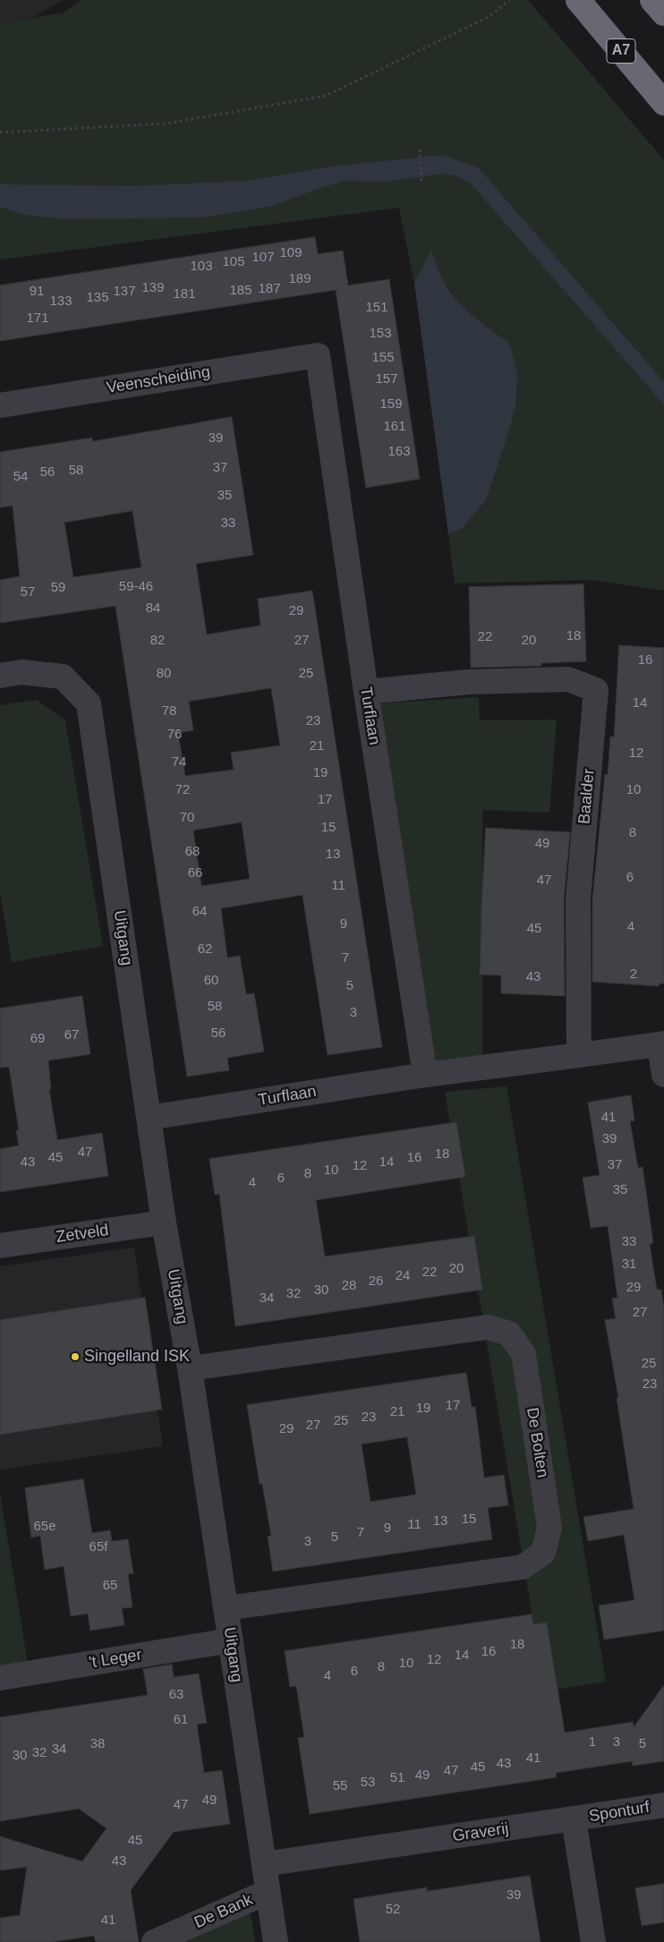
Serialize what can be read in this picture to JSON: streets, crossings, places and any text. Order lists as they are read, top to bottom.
{
  "streets": {
    "highway": ["A7"],
    "street": [
      "Veenscheiding",
      "Turflaan",
      "Baalder",
      "Uitgang",
      "Zetveld",
      "De Bolten",
      "'t Leger",
      "Sponturf",
      "Graverij",
      "De Bank"
    ]
  },
  "crossings": [
    ["Veenscheiding", "Turflaan"],
    ["Turflaan", "Baalder"],
    ["Turflaan", "Uitgang"],
    ["Uitgang", "Zetveld"],
    ["Uitgang", "De Bolten"],
    ["Uitgang", "'t Leger"],
    ["Uitgang", "Graverij"],
    ["Uitgang", "De Bank"],
    ["Sponturf", "Graverij"]
  ],
  "places": ["Singelland ISK"],
  "house_numbers": [
    "109",
    "107",
    "105",
    "103",
    "189",
    "139",
    "187",
    "185",
    "91",
    "137",
    "181",
    "135",
    "133",
    "151",
    "171",
    "153",
    "155",
    "157",
    "159",
    "161",
    "39",
    "163",
    "37",
    "58",
    "56",
    "54",
    "35",
    "33",
    "59-46",
    "59",
    "57",
    "84",
    "29",
    "18",
    "22",
    "82",
    "27",
    "20",
    "16",
    "80",
    "25",
    "14",
    "78",
    "23",
    "76",
    "21",
    "12",
    "74",
    "19",
    "72",
    "10",
    "17",
    "70",
    "15",
    "8",
    "49",
    "68",
    "13",
    "66",
    "6",
    "47",
    "11",
    "64",
    "9",
    "4",
    "45",
    "62",
    "7",
    "2",
    "43",
    "60",
    "5",
    "58",
    "3",
    "56",
    "67",
    "69",
    "41",
    "39",
    "47",
    "18",
    "45",
    "16",
    "43",
    "14",
    "37",
    "12",
    "10",
    "8",
    "6",
    "4",
    "35",
    "33",
    "31",
    "20",
    "22",
    "24",
    "26",
    "28",
    "29",
    "30",
    "32",
    "34",
    "27",
    "25",
    "23",
    "17",
    "19",
    "21",
    "23",
    "25",
    "27",
    "29",
    "15",
    "13",
    "11",
    "65e",
    "9",
    "7",
    "5",
    "3",
    "65f",
    "65",
    "18",
    "16",
    "14",
    "12",
    "10",
    "8",
    "6",
    "4",
    "63",
    "61",
    "1",
    "3",
    "38",
    "5",
    "34",
    "32",
    "30",
    "41",
    "43",
    "45",
    "47",
    "49",
    "51",
    "53",
    "55",
    "49",
    "47",
    "45",
    "43",
    "39",
    "52",
    "41"
  ]
}
